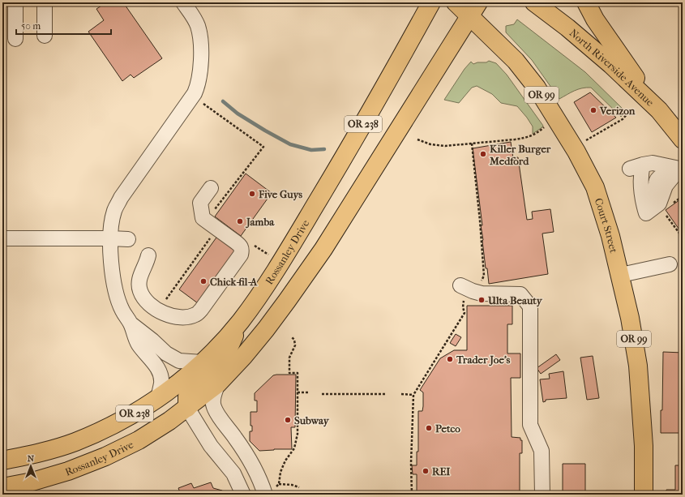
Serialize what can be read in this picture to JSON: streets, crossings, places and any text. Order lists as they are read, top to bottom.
{
  "streets": {
    "main road": [
      "North Riverside Avenue",
      "OR 99",
      "OR 238",
      "Court Street",
      "Rossanley Drive"
    ]
  },
  "crossings": [
    ["OR 238", "Court Street"],
    ["OR 238", "Rossanley Drive"]
  ],
  "places": [
    "Verizon",
    "Killer Burger Medford",
    "Five Guys",
    "Jamba",
    "Chick-fil-A",
    "Ulta Beauty",
    "Trader Joe's",
    "Subway",
    "Petco",
    "REI"
  ],
  "scale_bar": "50 m",
  "north": "top"
}
